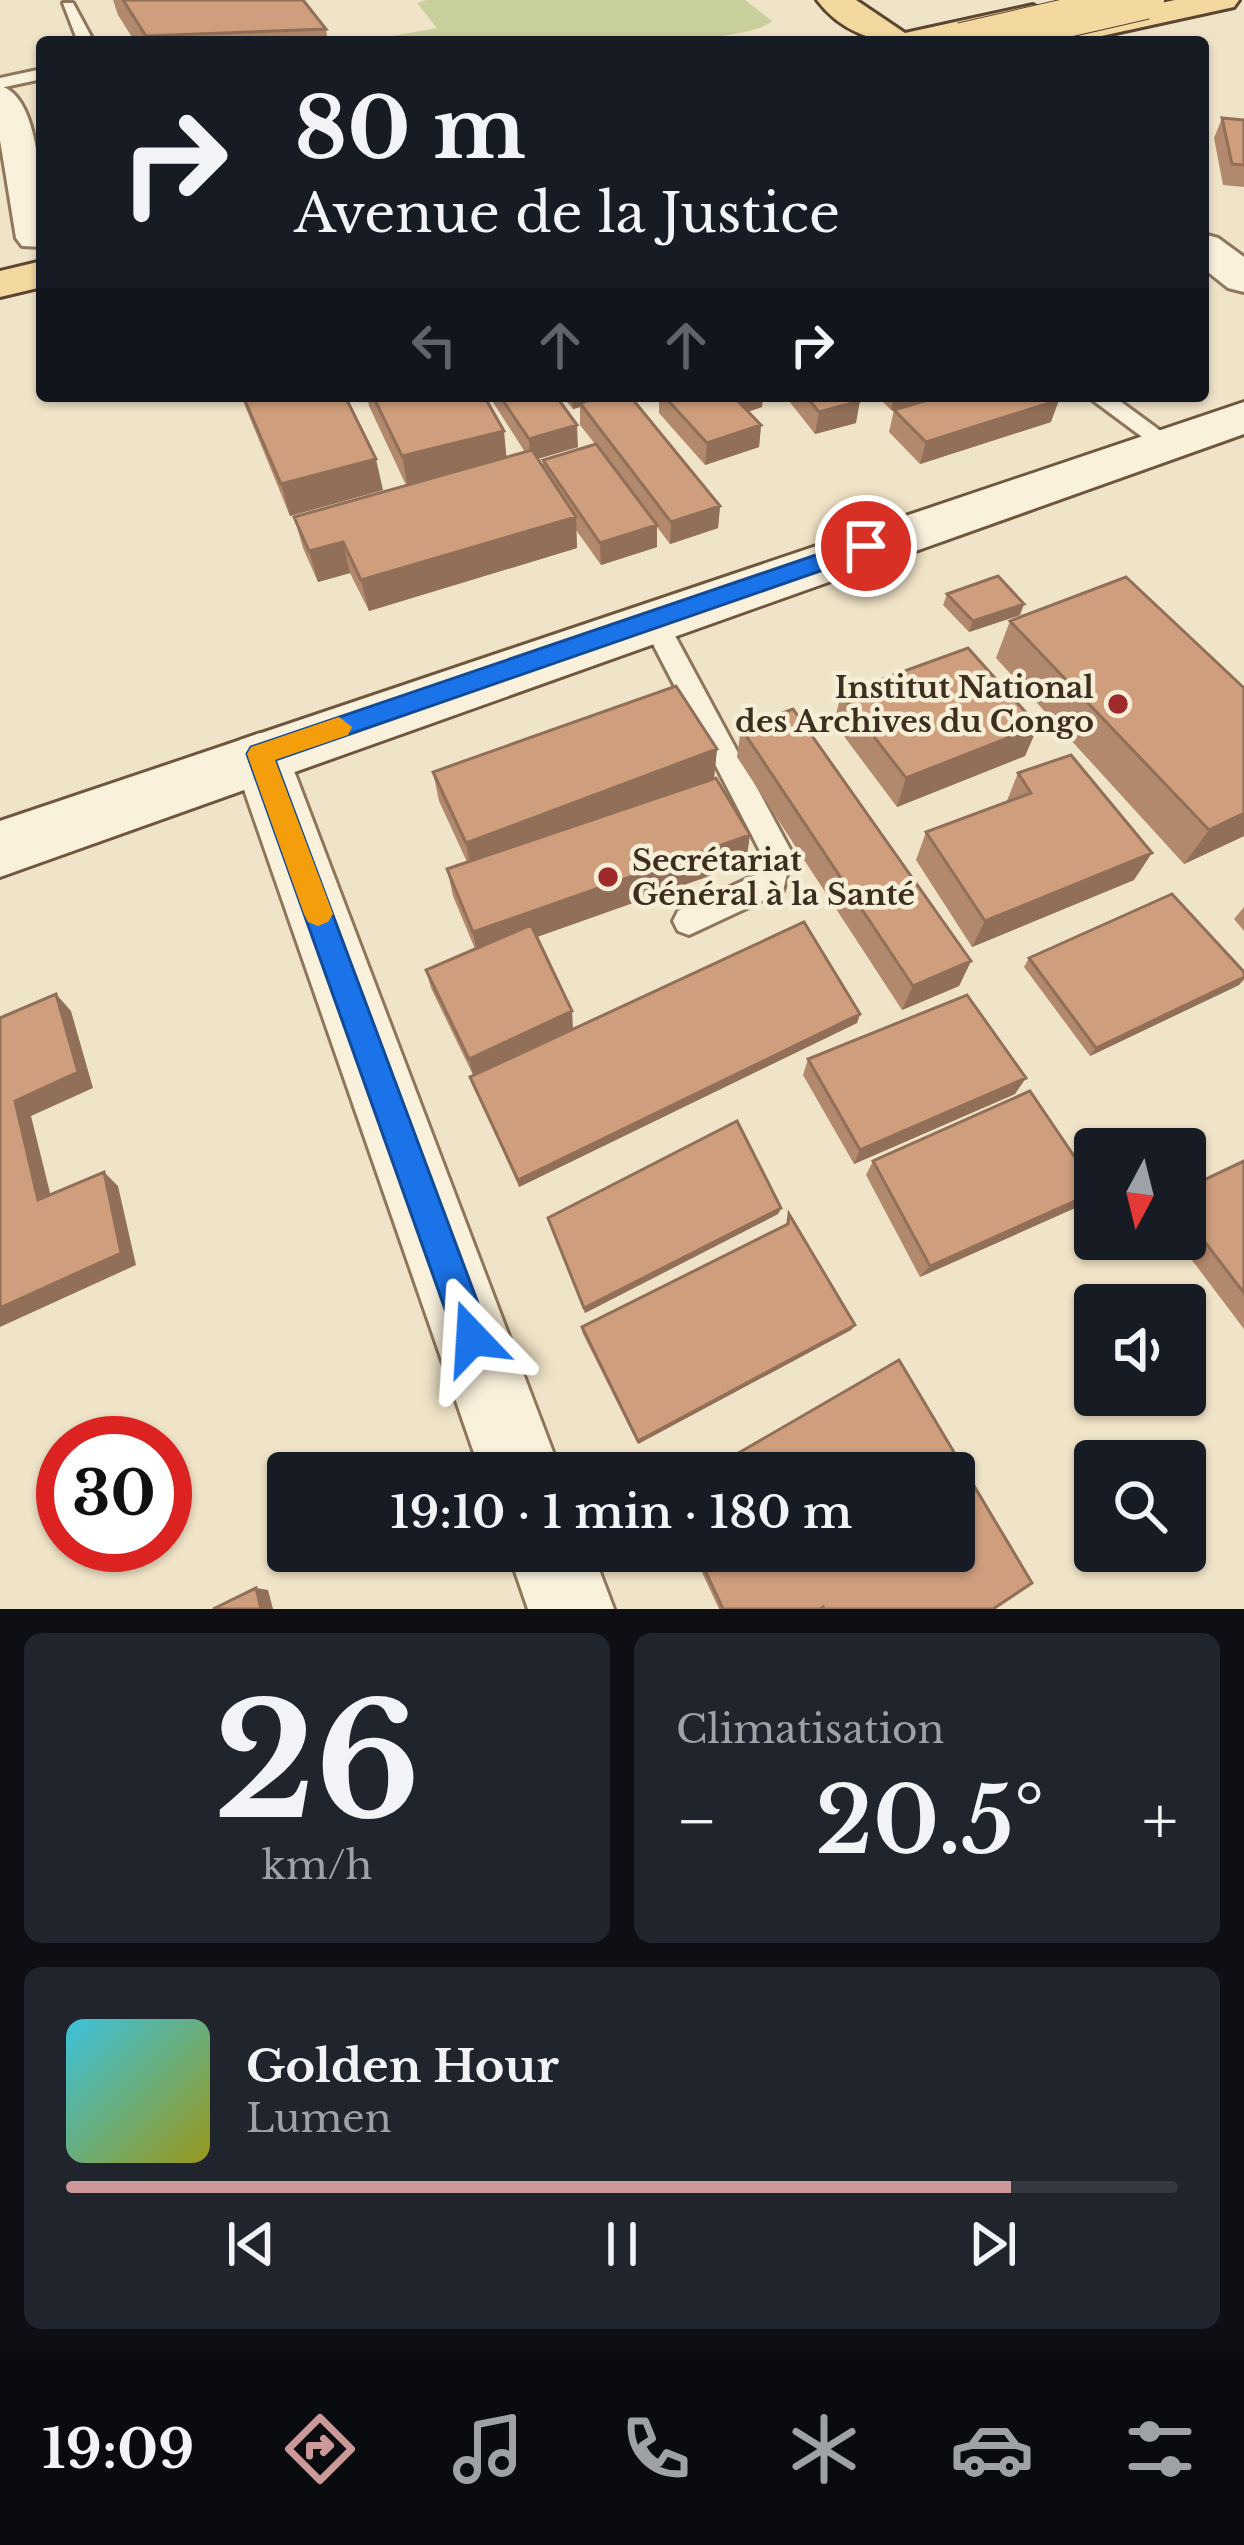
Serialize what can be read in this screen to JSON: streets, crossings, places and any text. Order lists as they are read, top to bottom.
{
  "places": ["Institut National des Archives du Congo", "Secrétariat Général à la Santé"],
  "north": "bottom",
  "page": {
    "turn": ["80 m", "Avenue de la Justice"],
    "limit": "30",
    "trip": "19:10 · 1 min · 180 m",
    "tile": [
      ["26", "km/h"],
      "Climatisation"
    ],
    "heat": ["−", "20.5°", "+"],
    "song": ["Golden Hour", "Lumen"],
    "tabs": "19:09"
  }
}
